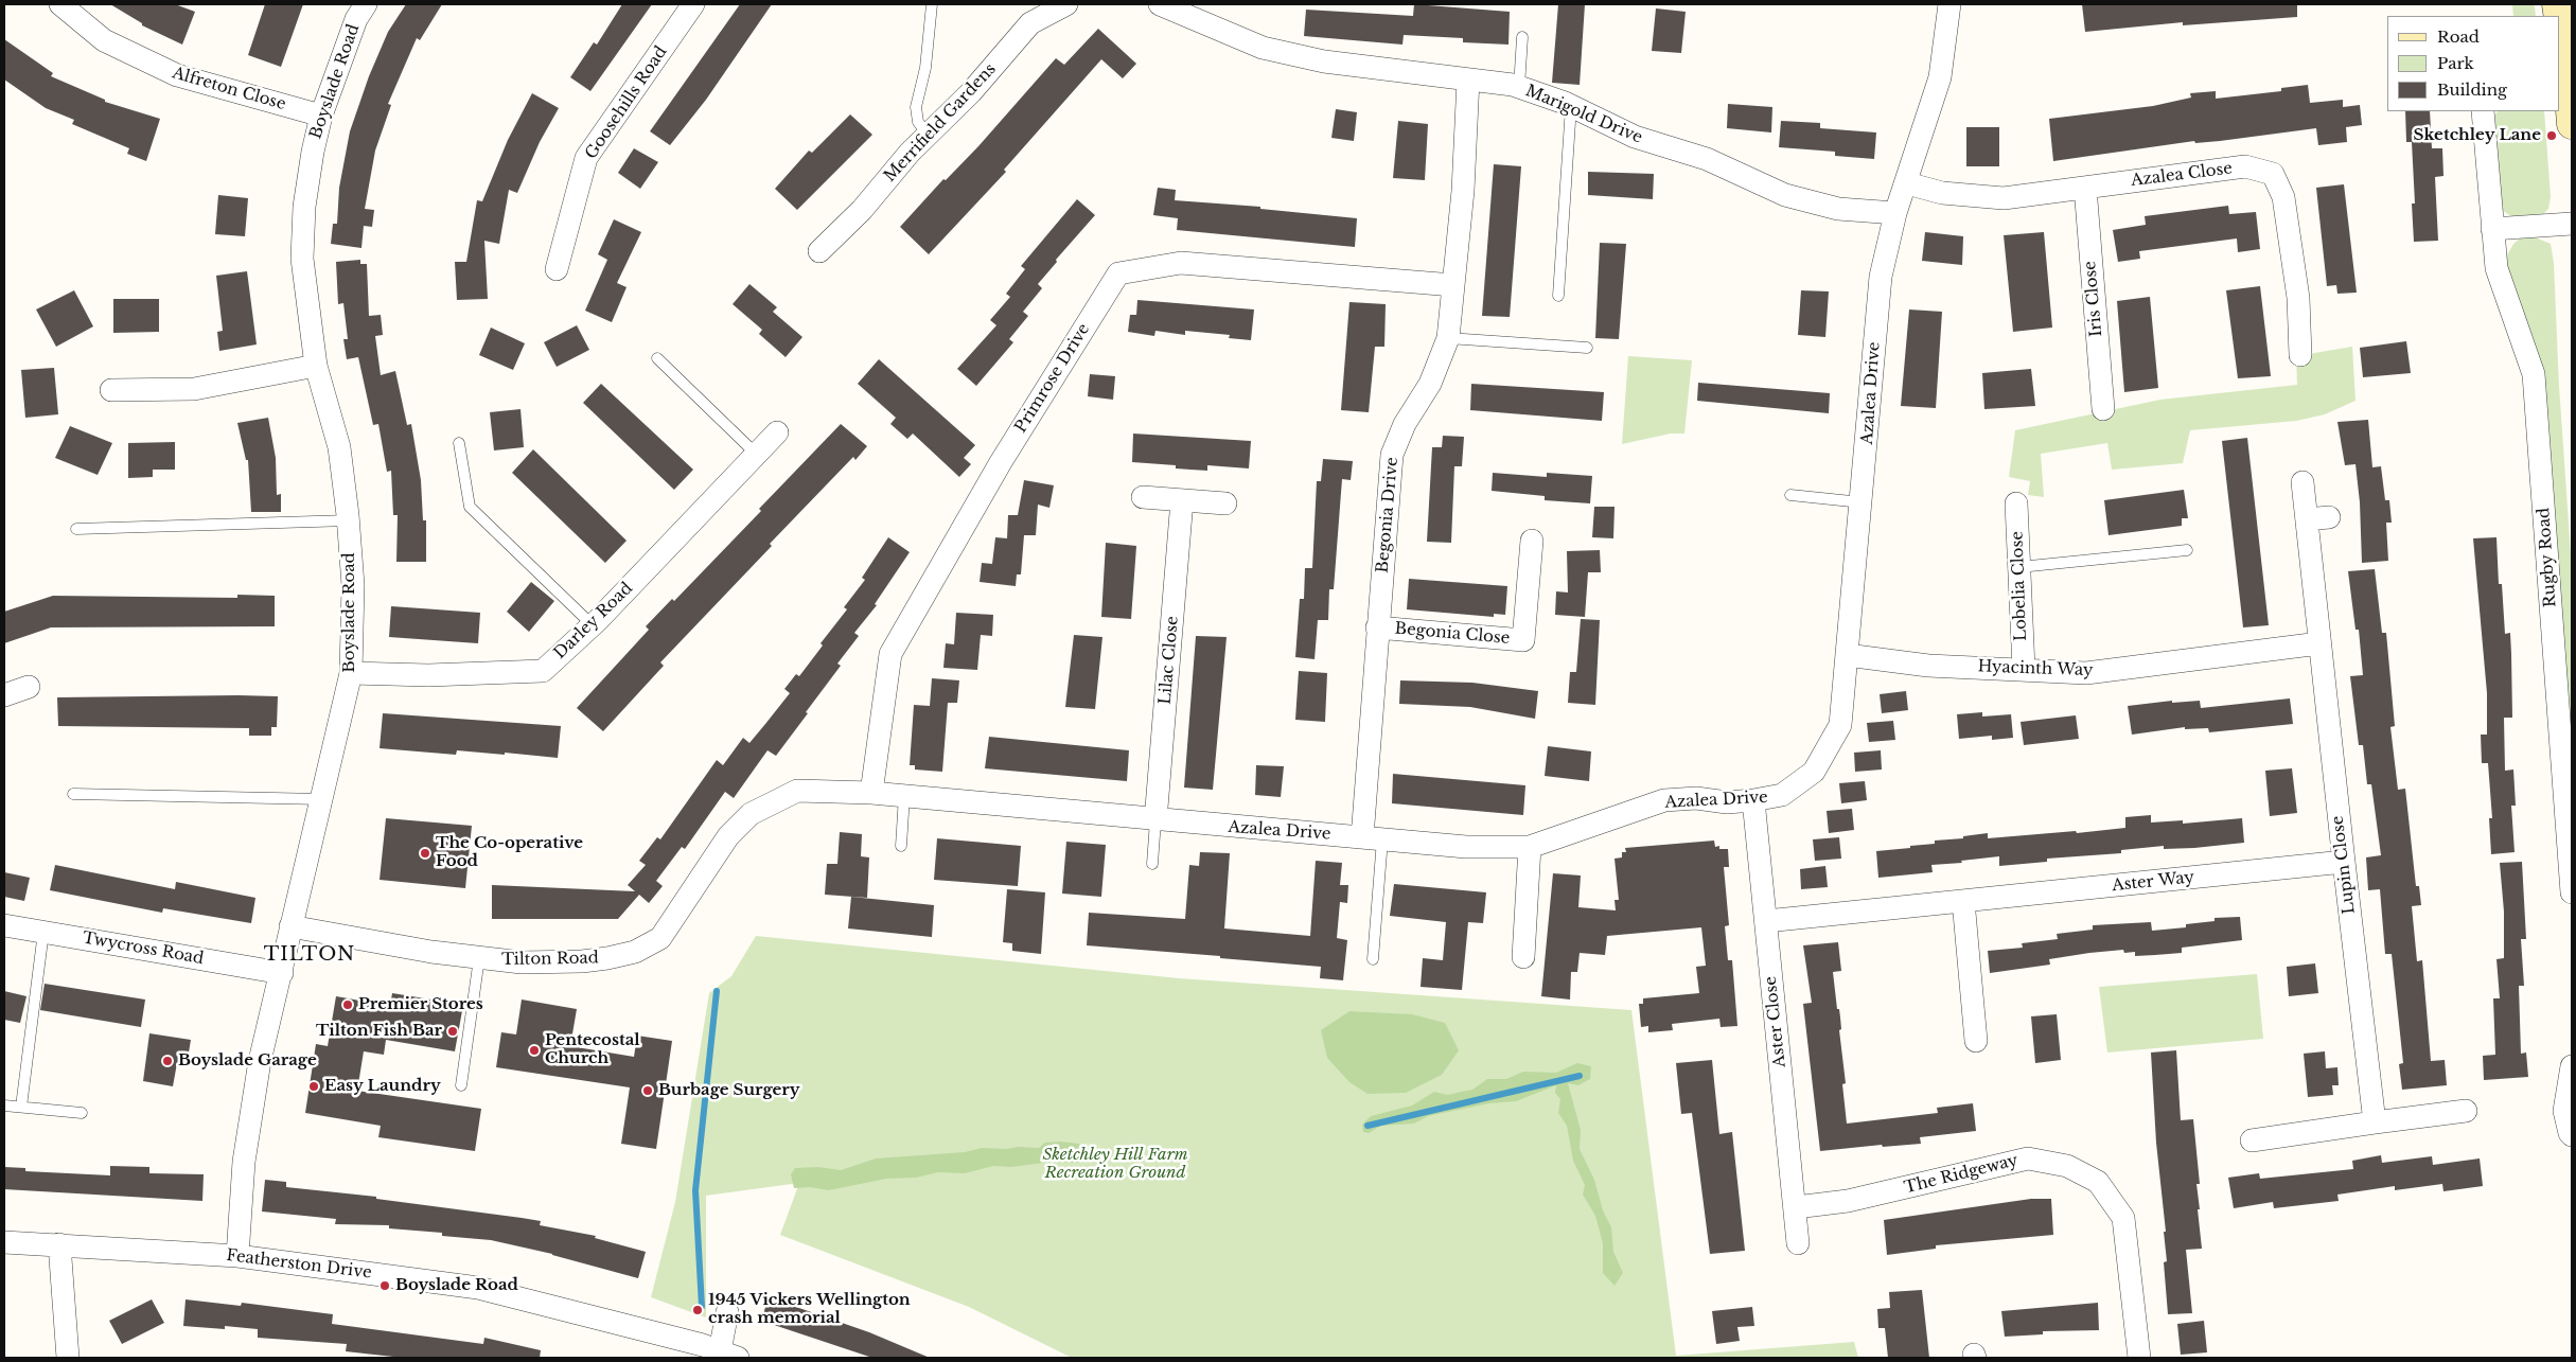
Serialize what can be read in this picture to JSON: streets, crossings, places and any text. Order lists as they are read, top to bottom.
{
  "streets": {
    "street": [
      "Boyslade Road",
      "Alfreton Close",
      "Goosehills Road",
      "Marigold Drive",
      "Merrifield Gardens",
      "Azalea Close",
      "Iris Close",
      "Primrose Drive",
      "Azalea Drive",
      "Begonia Drive",
      "Rugby Road",
      "Lobelia Close",
      "Darley Road",
      "Begonia Close",
      "Lilac Close",
      "Hyacinth Way",
      "Lupin Close",
      "Aster Way",
      "Twycross Road",
      "Tilton Road",
      "Aster Close",
      "The Ridgeway",
      "Featherston Drive"
    ]
  },
  "crossings": [
    ["Boyslade Road", "Alfreton Close"],
    ["Boyslade Road", "Darley Road"],
    ["Boyslade Road", "Twycross Road"],
    ["Boyslade Road", "Tilton Road"],
    ["Boyslade Road", "Featherston Drive"],
    ["Marigold Drive", "Azalea Drive"],
    ["Marigold Drive", "Begonia Drive"],
    ["Azalea Close", "Iris Close"],
    ["Azalea Close", "Azalea Drive"],
    ["Primrose Drive", "Azalea Drive"],
    ["Primrose Drive", "Begonia Drive"],
    ["Azalea Drive", "Begonia Drive"],
    ["Azalea Drive", "Lilac Close"],
    ["Azalea Drive", "Hyacinth Way"],
    ["Azalea Drive", "Tilton Road"],
    ["Azalea Drive", "Aster Close"],
    ["Begonia Drive", "Begonia Close"],
    ["Lobelia Close", "Hyacinth Way"],
    ["Hyacinth Way", "Lupin Close"],
    ["Lupin Close", "Aster Way"],
    ["Aster Way", "Aster Close"],
    ["Aster Close", "The Ridgeway"]
  ],
  "districts": ["TILTON"],
  "parks": ["Sketchley Hill Farm Recreation Ground"],
  "places": [
    "Sketchley Lane",
    "The Co-operative Food",
    "Premier Stores",
    "Tilton Fish Bar",
    "Pentecostal Church",
    "Boyslade Garage",
    "Easy Laundry",
    "Burbage Surgery",
    "Boyslade Road",
    "1945 Vickers Wellington crash memorial"
  ],
  "legend": ["Road", "Park", "Building"]
}
